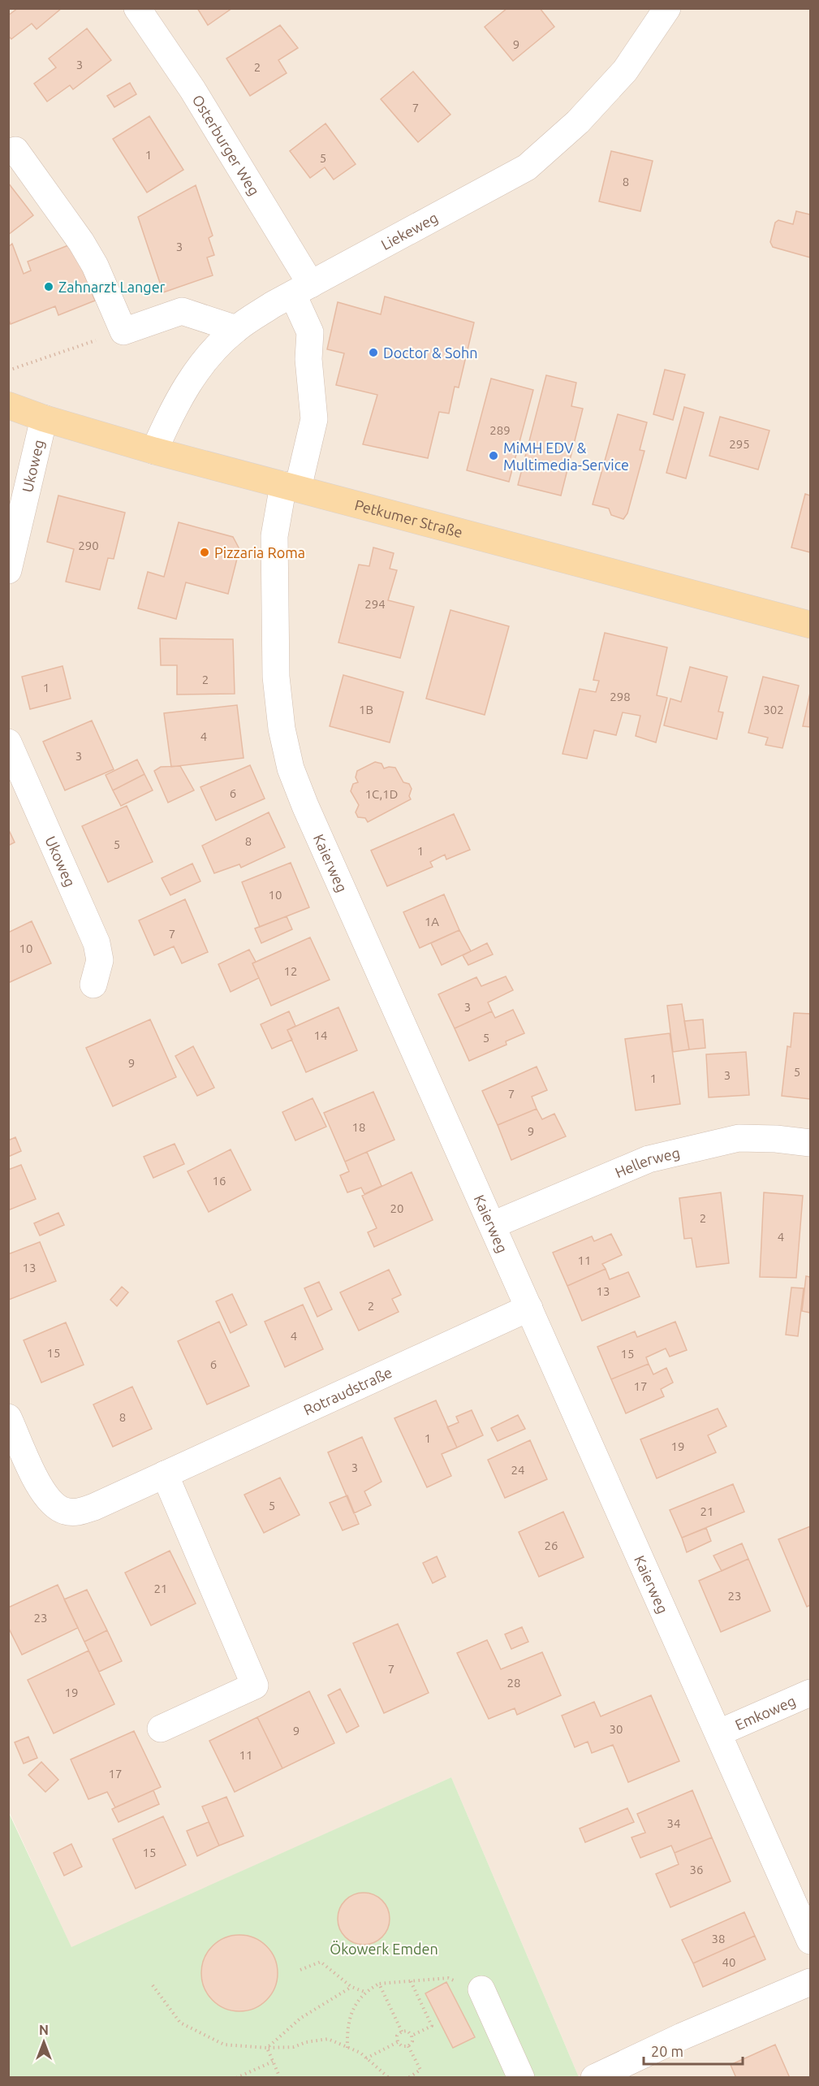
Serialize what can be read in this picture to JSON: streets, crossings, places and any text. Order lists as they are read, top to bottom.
{
  "streets": {
    "main road": ["Petkumer Straße"],
    "street": [
      "Osterburger Weg",
      "Liekeweg",
      "Ukoweg",
      "Kaierweg",
      "Hellerweg",
      "Rotraudstraße",
      "Emkoweg"
    ]
  },
  "crossings": [
    ["Osterburger Weg", "Liekeweg"],
    ["Osterburger Weg", "Petkumer Straße"],
    ["Osterburger Weg", "Kaierweg"],
    ["Liekeweg", "Petkumer Straße"],
    ["Ukoweg", "Petkumer Straße"],
    ["Petkumer Straße", "Kaierweg"],
    ["Kaierweg", "Hellerweg"],
    ["Kaierweg", "Rotraudstraße"],
    ["Kaierweg", "Emkoweg"]
  ],
  "parks": ["Ökowerk Emden"],
  "places": [
    "Zahnarzt Langer",
    "Doctor & Sohn",
    "MiMH EDV & Multimedia-Service",
    "Pizzaria Roma"
  ],
  "house_numbers": [
    "9",
    "3",
    "2",
    "7",
    "1",
    "5",
    "8",
    "3",
    "289",
    "295",
    "290",
    "294",
    "2",
    "1",
    "298",
    "1B",
    "302",
    "4",
    "3",
    "6",
    "1C,1D",
    "8",
    "5",
    "1",
    "10",
    "1A",
    "7",
    "10",
    "12",
    "3",
    "14",
    "5",
    "9",
    "5",
    "3",
    "1",
    "7",
    "18",
    "9",
    "16",
    "20",
    "2",
    "4",
    "11",
    "13",
    "13",
    "2",
    "4",
    "15",
    "15",
    "6",
    "17",
    "8",
    "1",
    "19",
    "3",
    "24",
    "5",
    "21",
    "26",
    "21",
    "23",
    "23",
    "7",
    "28",
    "19",
    "30",
    "9",
    "11",
    "17",
    "34",
    "15",
    "36",
    "38",
    "40"
  ],
  "scale_bar": "20 m",
  "north": "top"
}
